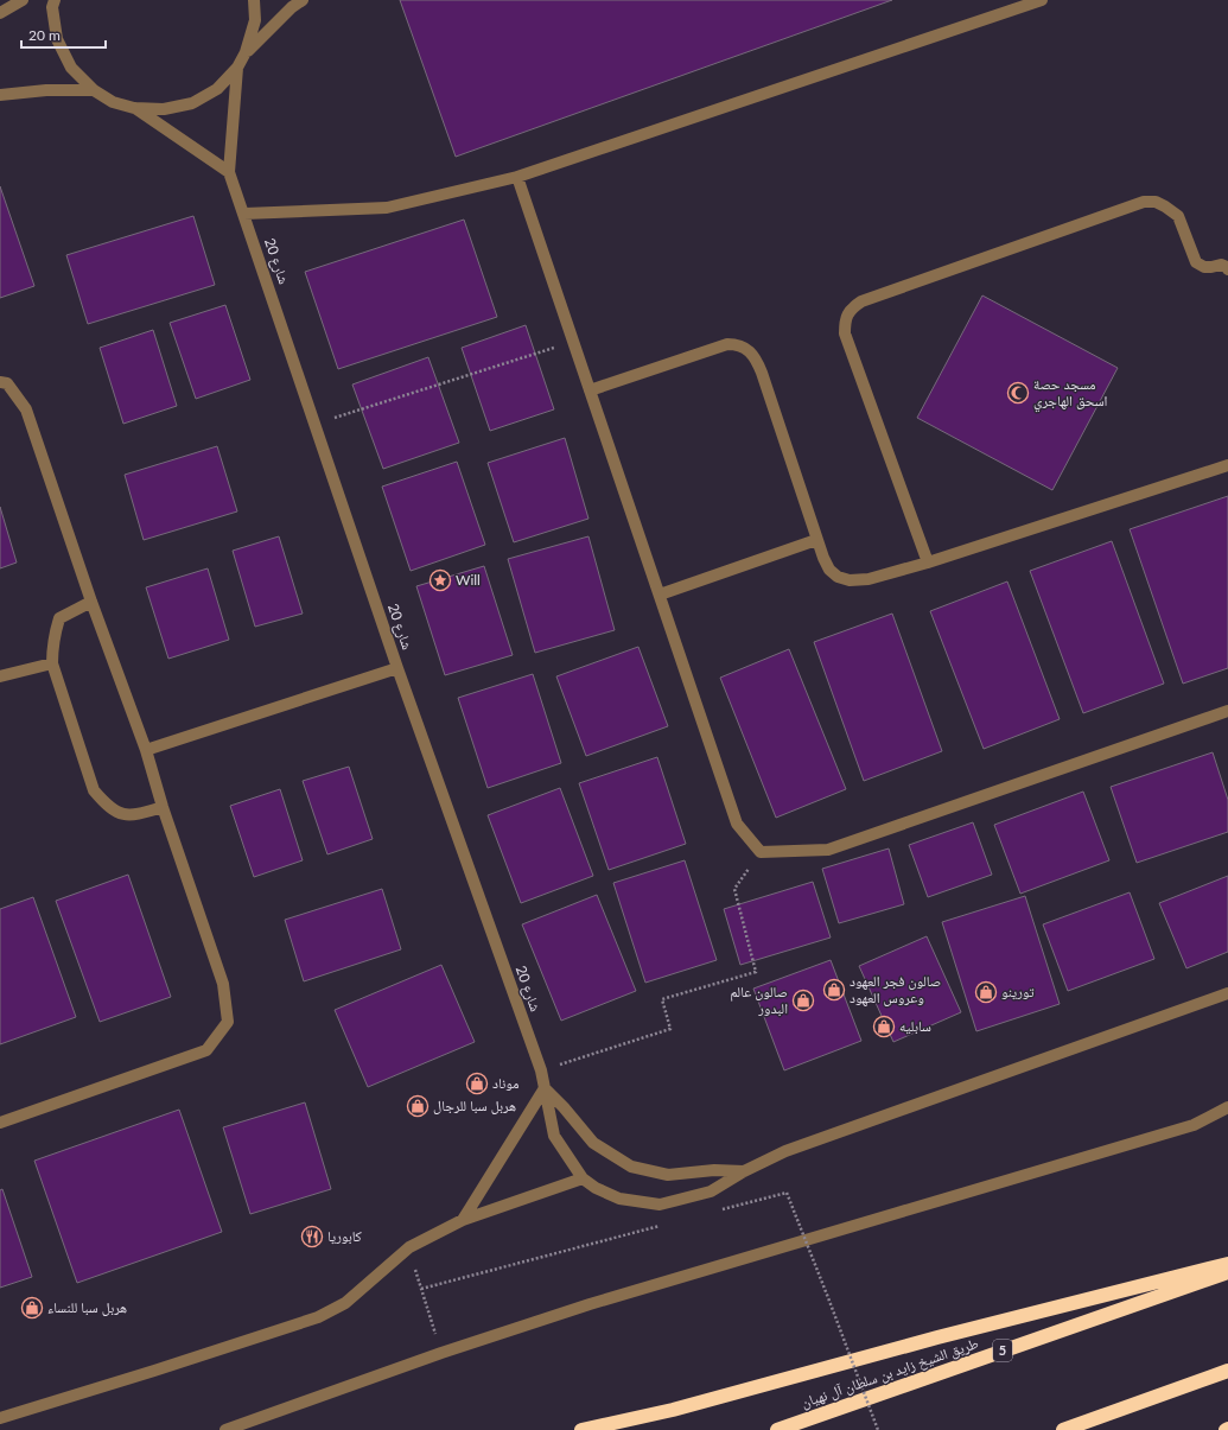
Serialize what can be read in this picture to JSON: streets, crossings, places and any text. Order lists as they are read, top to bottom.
{
  "streets": {
    "highway": ["5", "طريق الشيخ زايد بن سلطان آل نهيان"],
    "street": ["شارع 20"]
  },
  "places": {
    "mosque": ["مسجد حصة اسحق الهاجري"],
    "place": ["Will"],
    "shop": [
      "صالون فجر العهود وعروس العهود",
      "تورينو",
      "صالون عالم البدور",
      "سابليه",
      "موناد",
      "هربل سبا للرجال",
      "هربل سبا للنساء"
    ],
    "restaurant": ["كابوريا"]
  },
  "scale_bar": "20 m"
}
